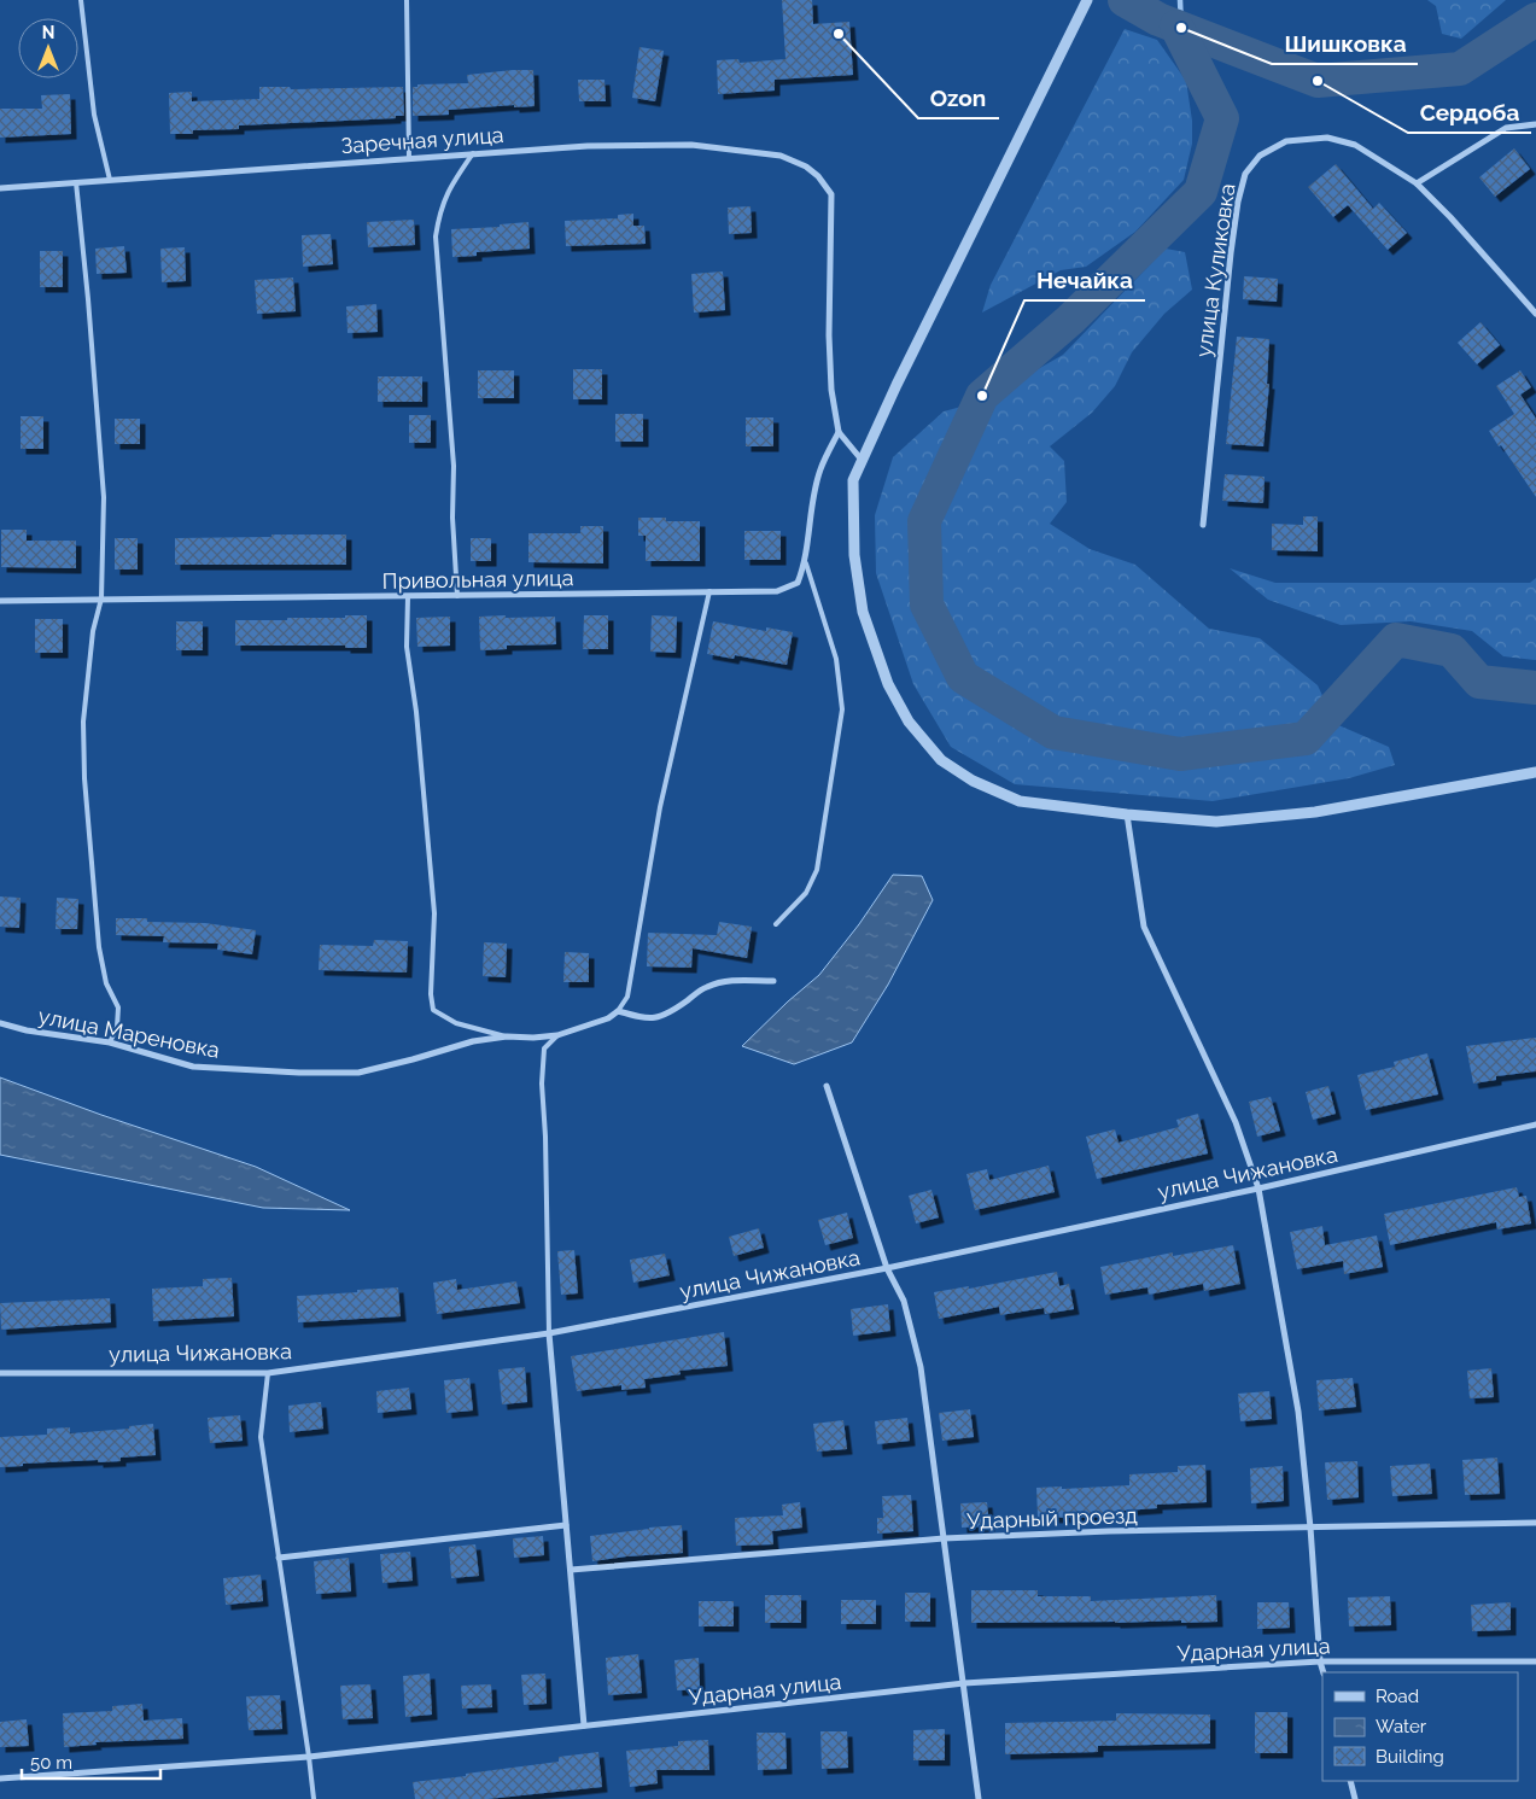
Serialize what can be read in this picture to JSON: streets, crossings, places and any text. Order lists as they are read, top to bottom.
{
  "streets": {
    "street": [
      "Заречная улица",
      "улица Куликовка",
      "Привольная улица",
      "улица Мареновка",
      "улица Чижановка",
      "Ударный проезд",
      "Ударная улица"
    ]
  },
  "places": [
    "Шишковка",
    "Ozon",
    "Сердоба",
    "Нечайка"
  ],
  "legend": ["Road", "Water", "Building"],
  "scale_bar": "50 m",
  "north": "top"
}
